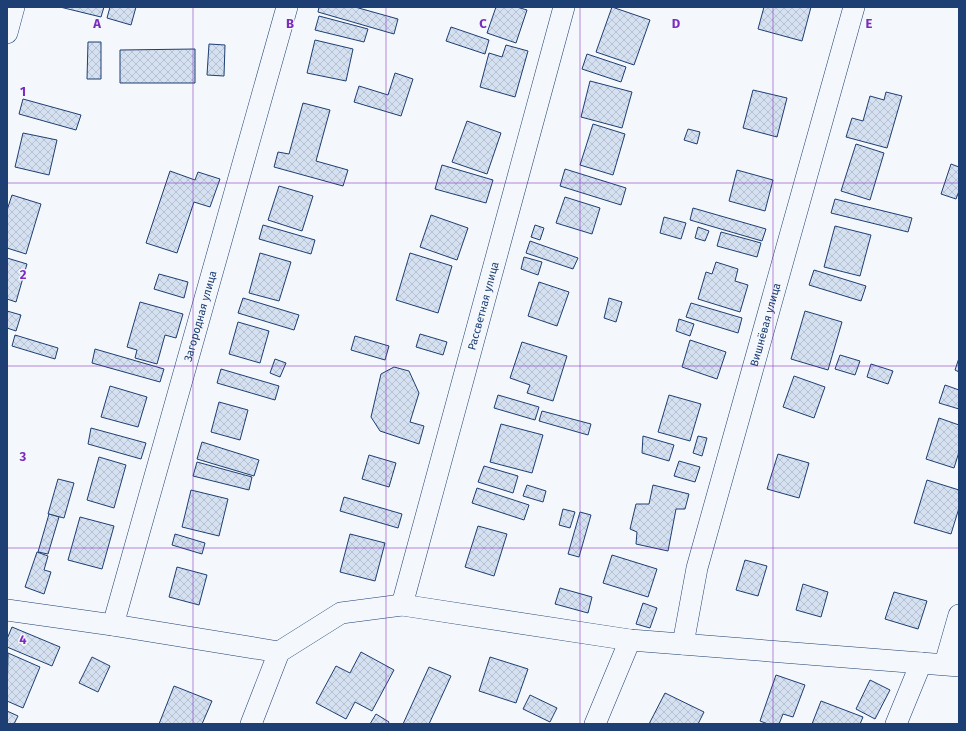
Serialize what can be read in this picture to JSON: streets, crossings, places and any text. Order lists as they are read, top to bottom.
{
  "streets": {
    "street": ["Рассветная улица", "Загородная улица", "Вишнёвая улица"]
  },
  "grid": {
    "columns": [
      "A",
      "B",
      "C",
      "D",
      "E"
    ],
    "rows": [
      "1",
      "2",
      "3",
      "4"
    ]
  }
}
